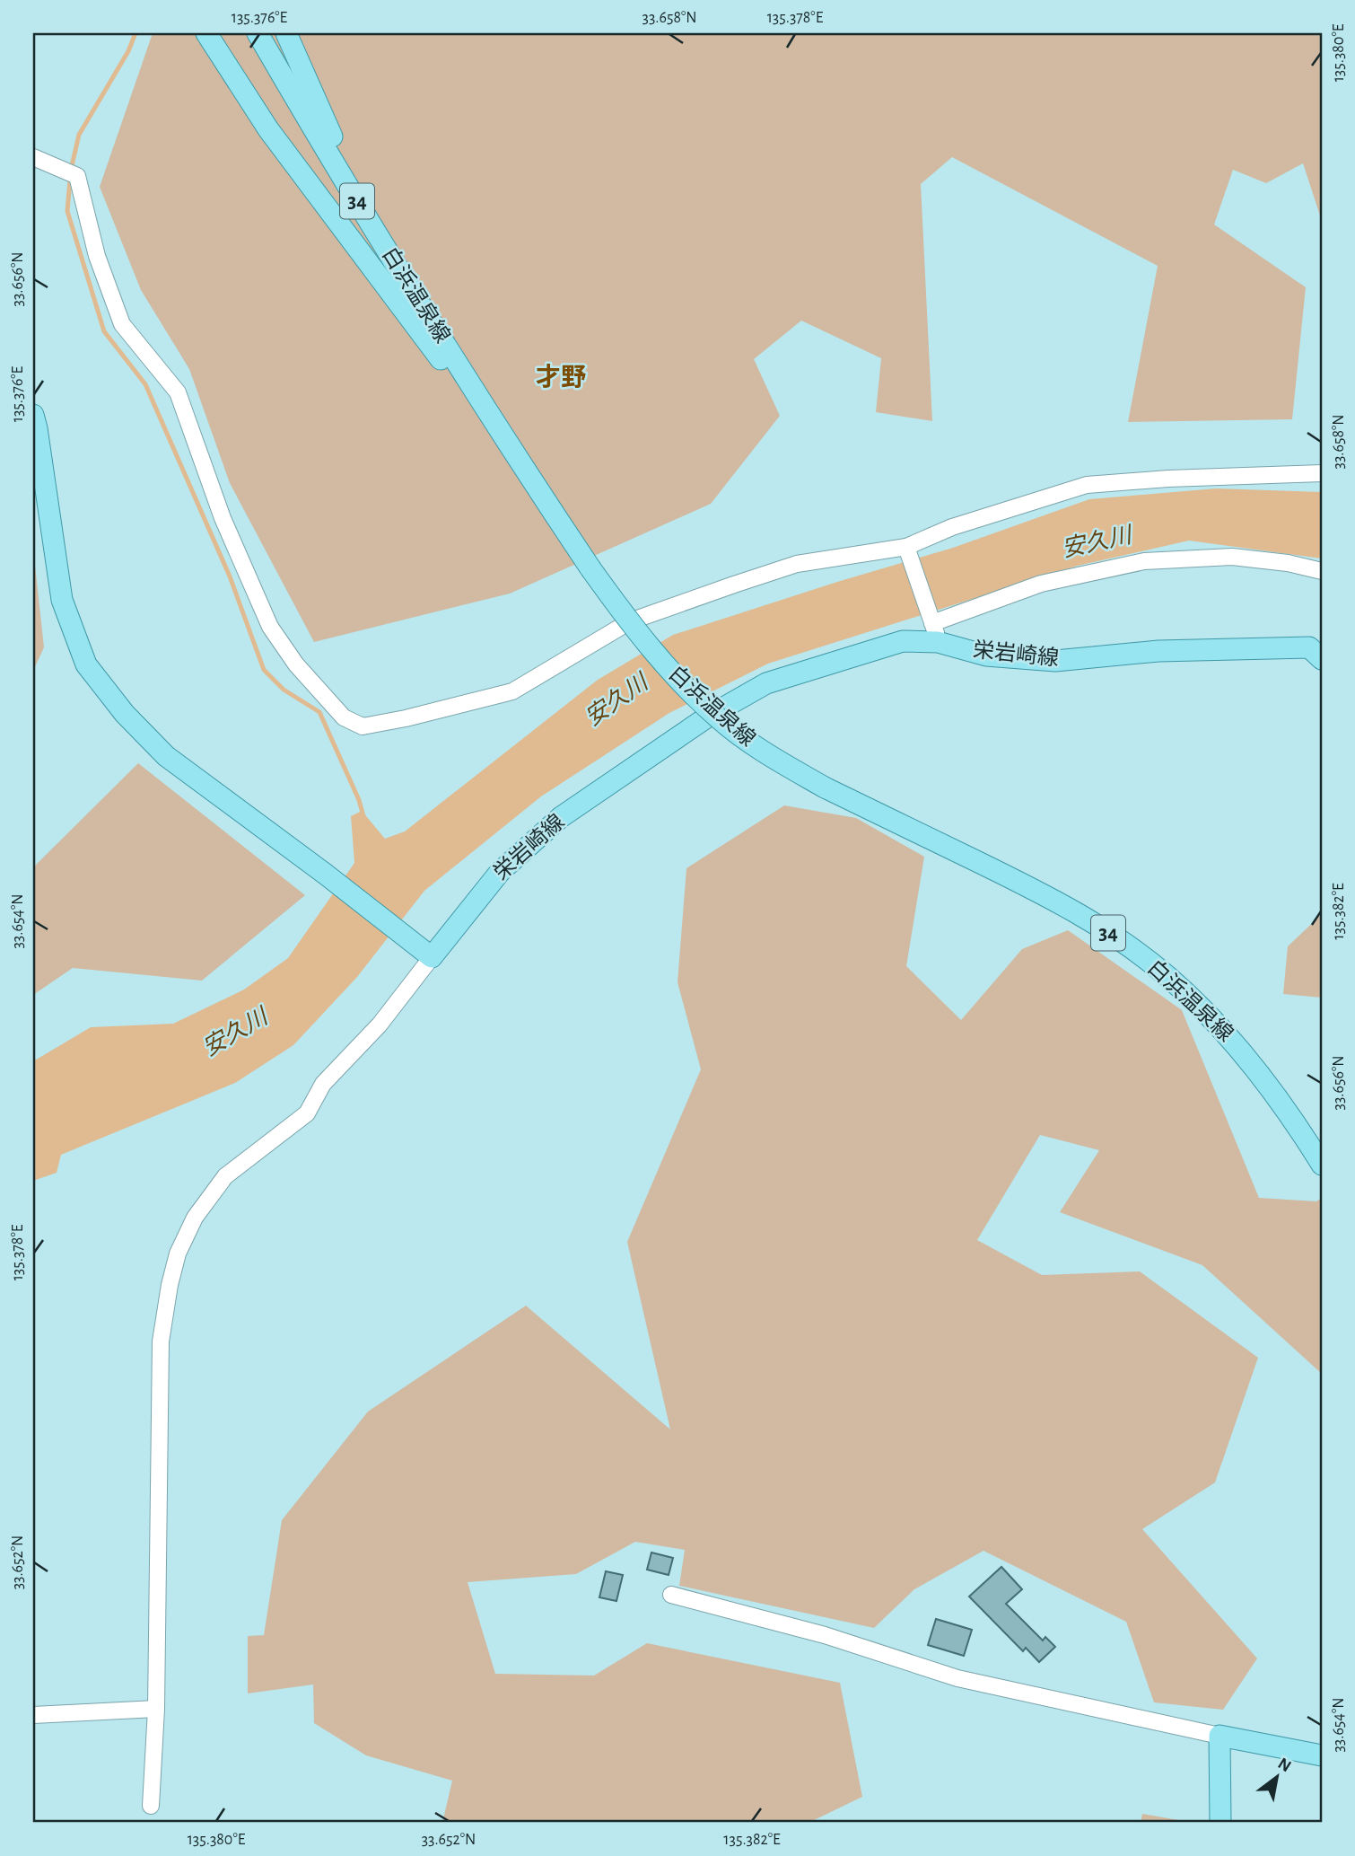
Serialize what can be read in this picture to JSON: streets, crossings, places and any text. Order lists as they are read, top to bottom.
{
  "streets": {
    "main road": ["34", "白浜温泉線", "栄岩崎線"]
  },
  "districts": ["才野"],
  "water": ["安久川"],
  "north": "top right",
  "coordinates": [
    "135.376°E",
    "33.658°N",
    "135.378°E",
    "135.380°E",
    "33.656°N",
    "135.382°E",
    "33.654°N",
    "33.652°N"
  ]
}
